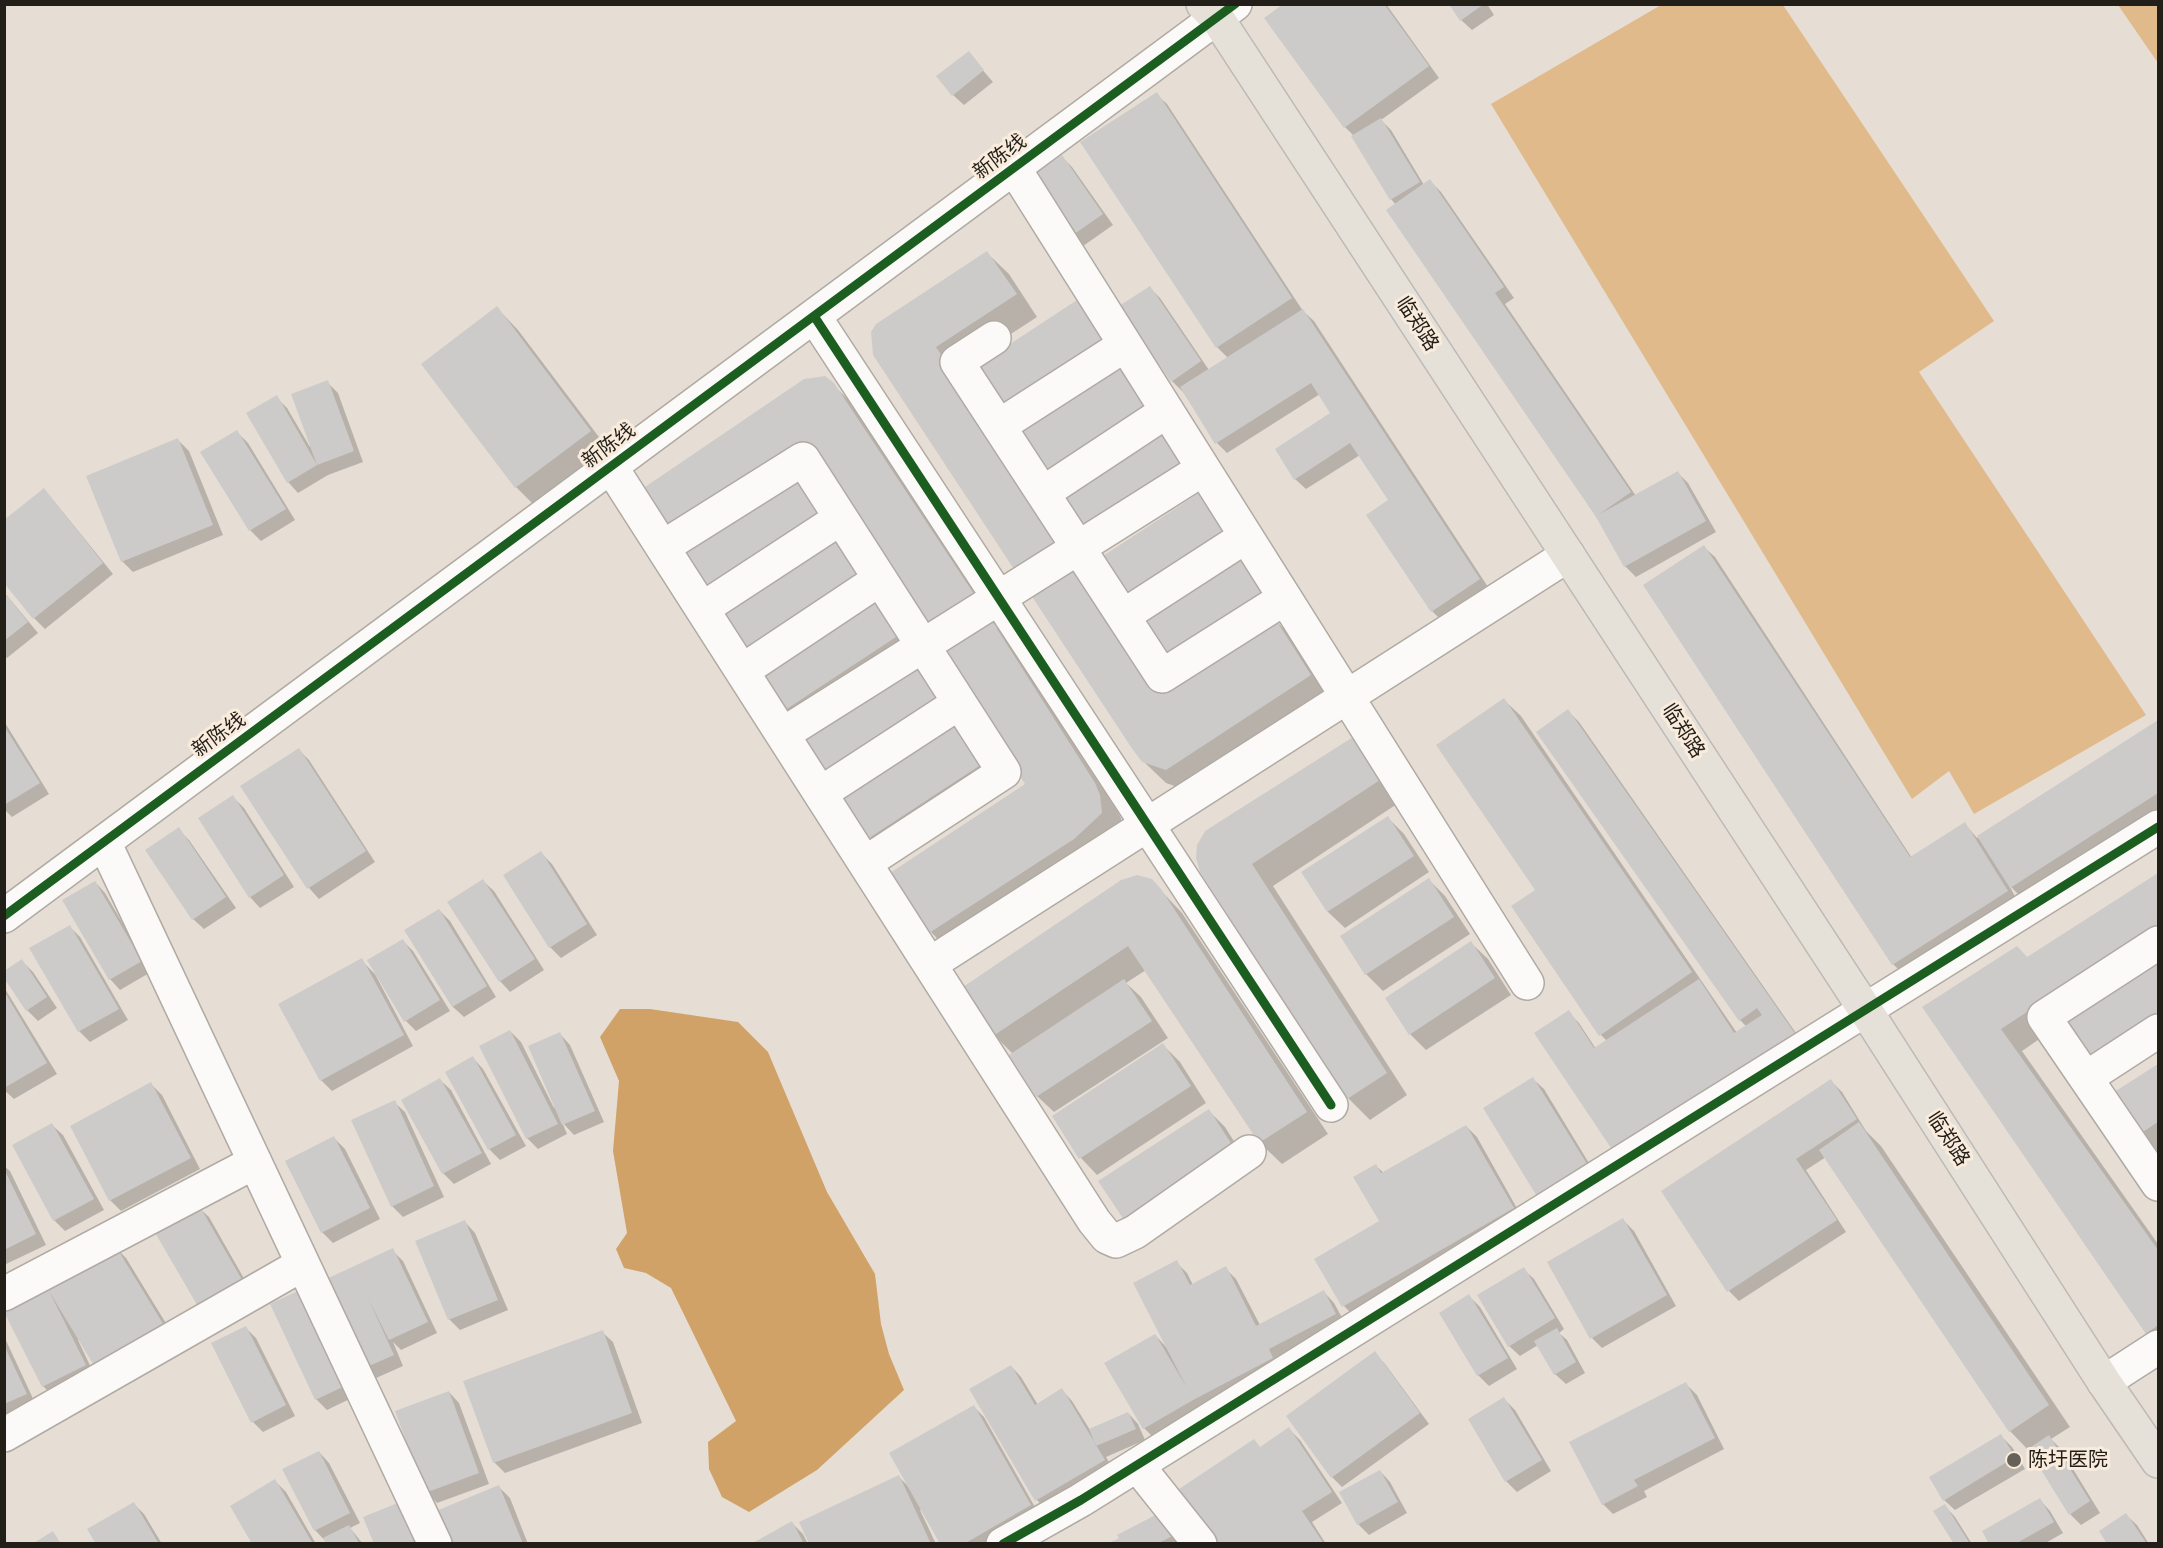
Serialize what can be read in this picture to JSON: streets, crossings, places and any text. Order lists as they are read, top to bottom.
{
  "streets": {
    "main road": ["临郑路"],
    "street": ["新陈线"]
  },
  "crossings": [
    ["新陈线", "临郑路"]
  ],
  "places": ["陈圩医院"]
}
